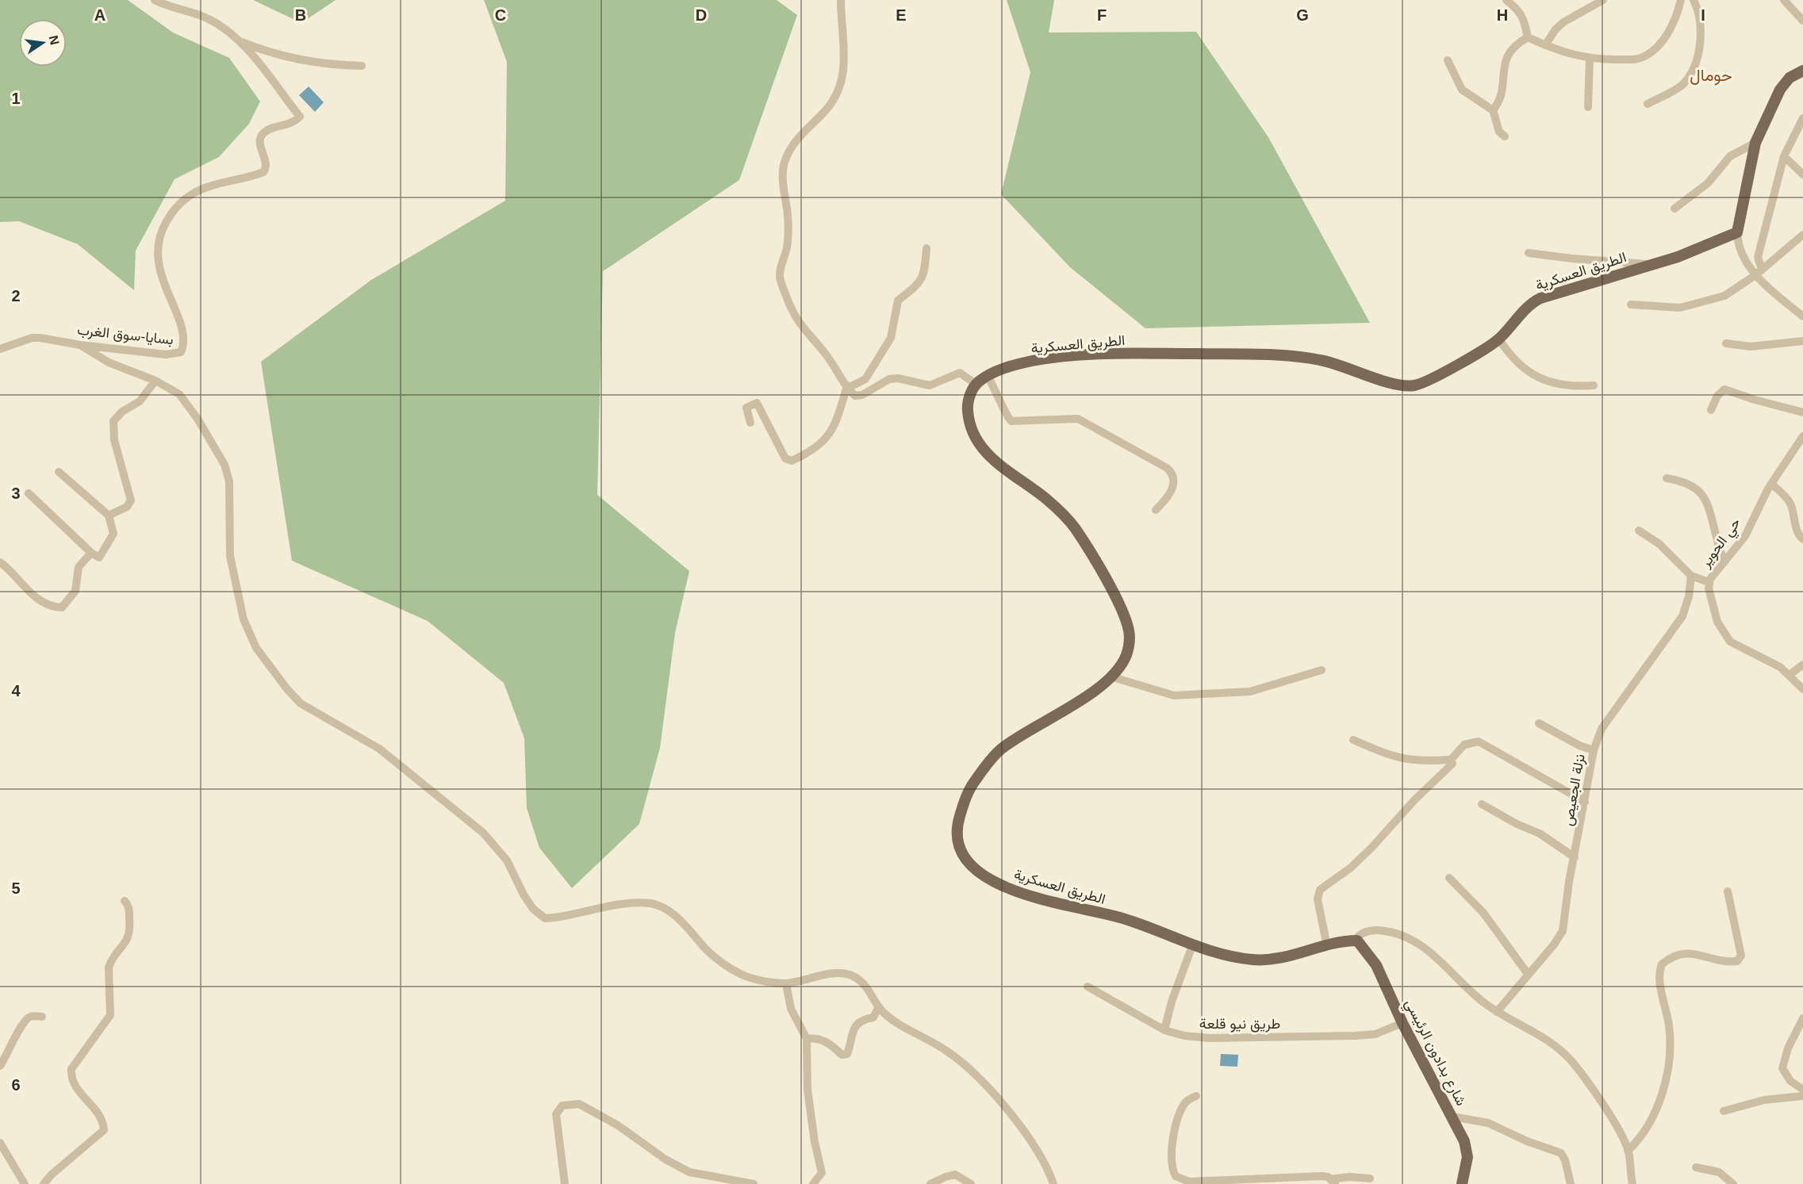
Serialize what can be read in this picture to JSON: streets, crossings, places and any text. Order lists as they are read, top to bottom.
{
  "streets": {
    "main road": ["الطريق العسكرية", "شارع بدادون الرئيسي"],
    "street": [
      "بسايا-سوق الغرب",
      "حي الحوير",
      "نزلة الجعيص",
      "طريق نيو قلعة"
    ]
  },
  "crossings": [
    ["الطريق العسكرية", "شارع بدادون الرئيسي"],
    ["طريق نيو قلعة", "شارع بدادون الرئيسي"]
  ],
  "districts": ["حومال"],
  "north": "right",
  "grid": {
    "columns": [
      "A",
      "B",
      "C",
      "D",
      "E",
      "F",
      "G",
      "H",
      "I"
    ],
    "rows": [
      "1",
      "2",
      "3",
      "4",
      "5",
      "6"
    ]
  }
}
